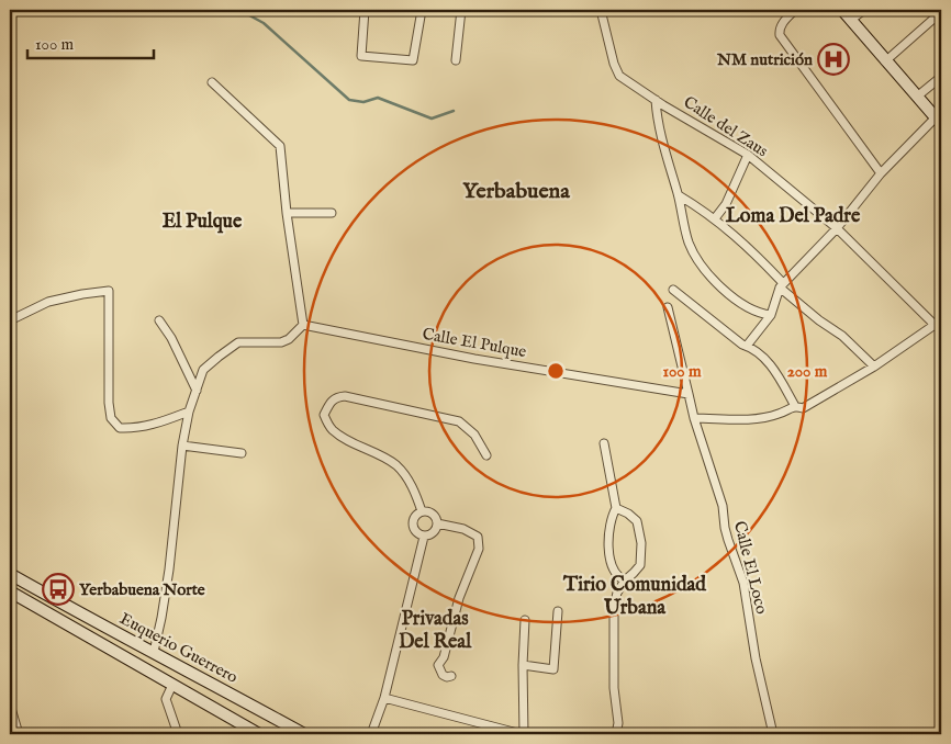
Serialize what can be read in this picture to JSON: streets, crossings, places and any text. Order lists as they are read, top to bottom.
{
  "streets": {
    "main road": ["Euquerio Guerrero"],
    "street": ["Calle del Zaus", "Calle El Pulque", "Calle El Loco"]
  },
  "districts": [
    "Yerbabuena",
    "Loma Del Padre",
    "El Pulque",
    "Tirio Comunidad Urbana",
    "Privadas Del Real"
  ],
  "places": {
    "hospital": ["NM nutrición"],
    "bus stop": ["Yerbabuena Norte"]
  },
  "scale_bar": "100 m",
  "rings": ["100 m", "200 m"]
}
